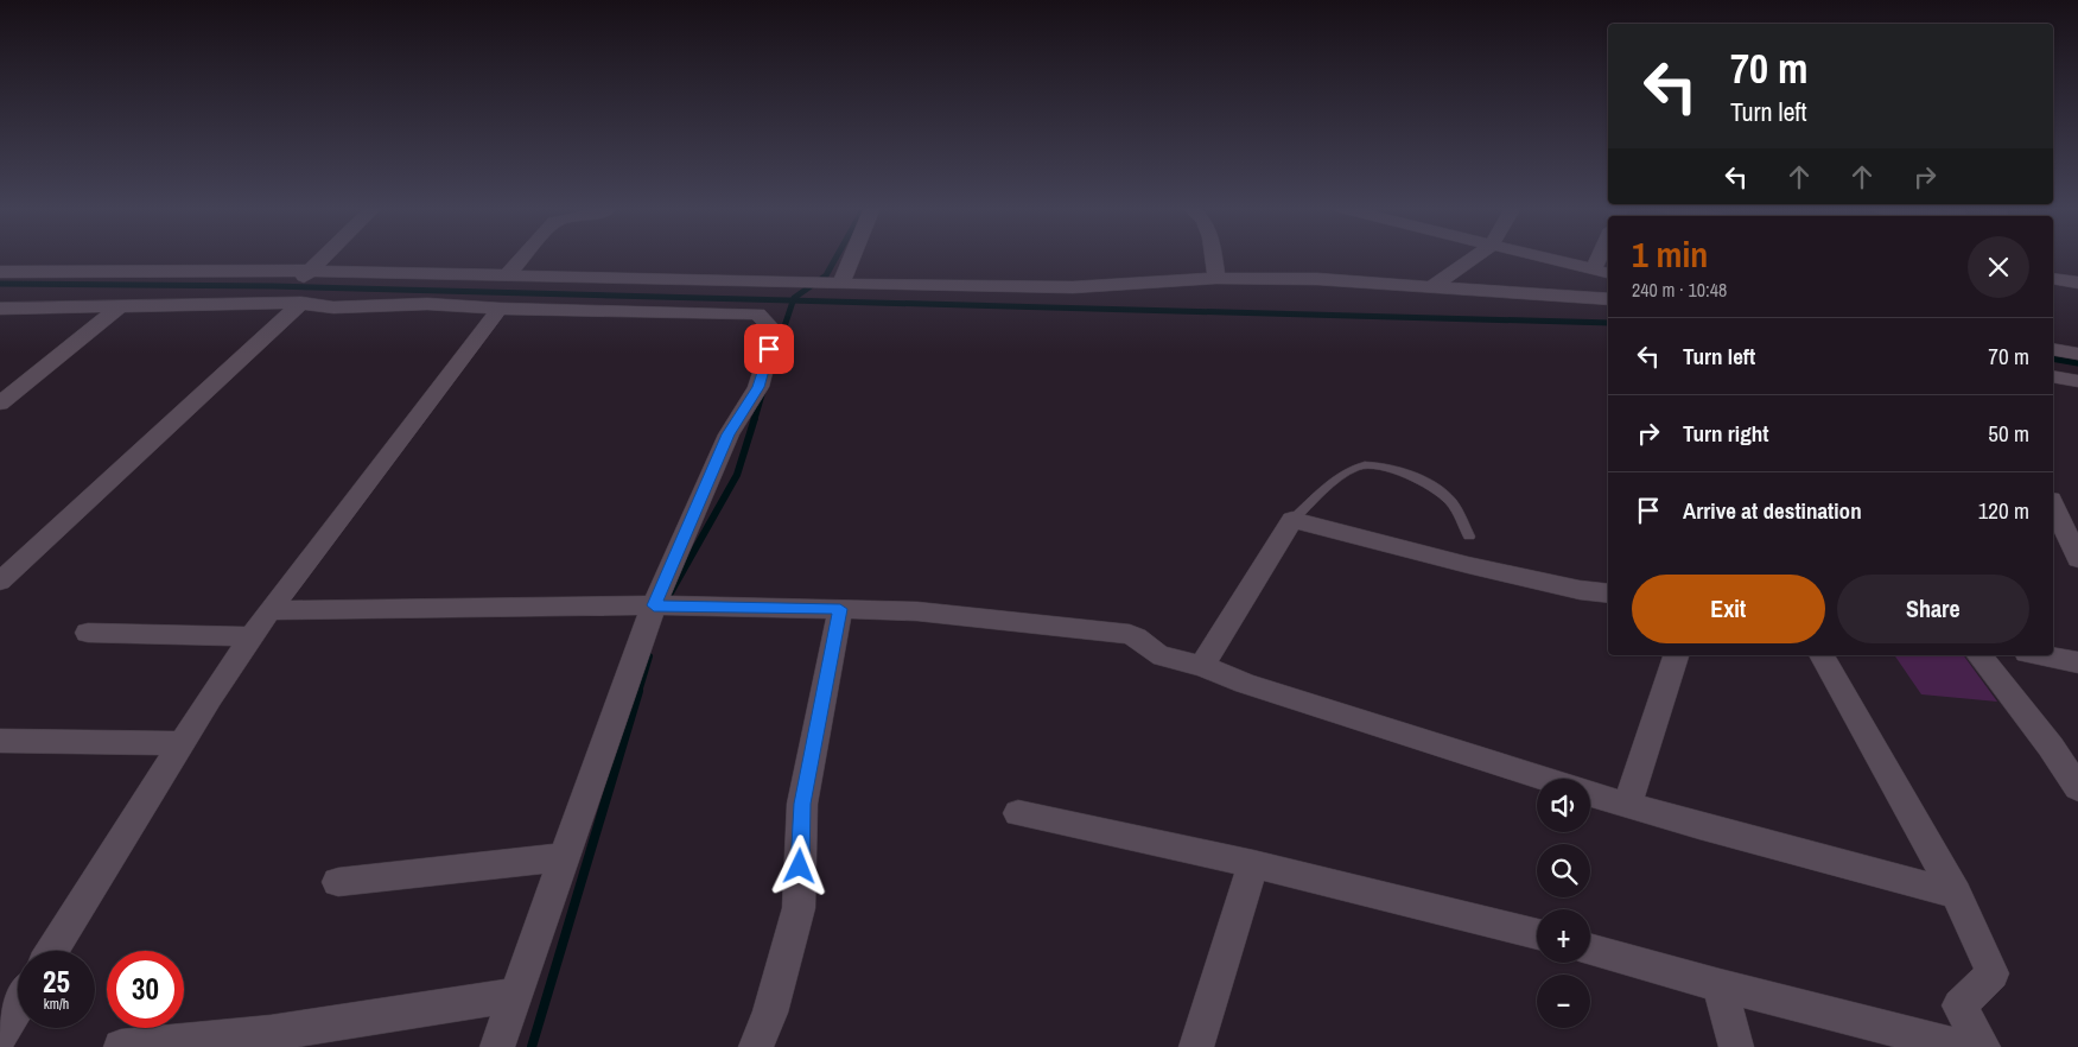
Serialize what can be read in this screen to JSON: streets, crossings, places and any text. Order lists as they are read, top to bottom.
{
  "page": {
    "turn": ["70 m", "Turn left"],
    "heading": ["1 min", "240 m · 10:48"],
    "list": [
      {
        "name": "Turn left",
        "value": "70 m"
      },
      {
        "name": "Turn right",
        "value": "50 m"
      },
      {
        "name": "Arrive at destination",
        "value": "120 m"
      }
    ],
    "buttons": ["Exit", "Share"],
    "map_buttons": ["+", "−"],
    "speed": "25 km/h",
    "limit": "30"
  }
}
